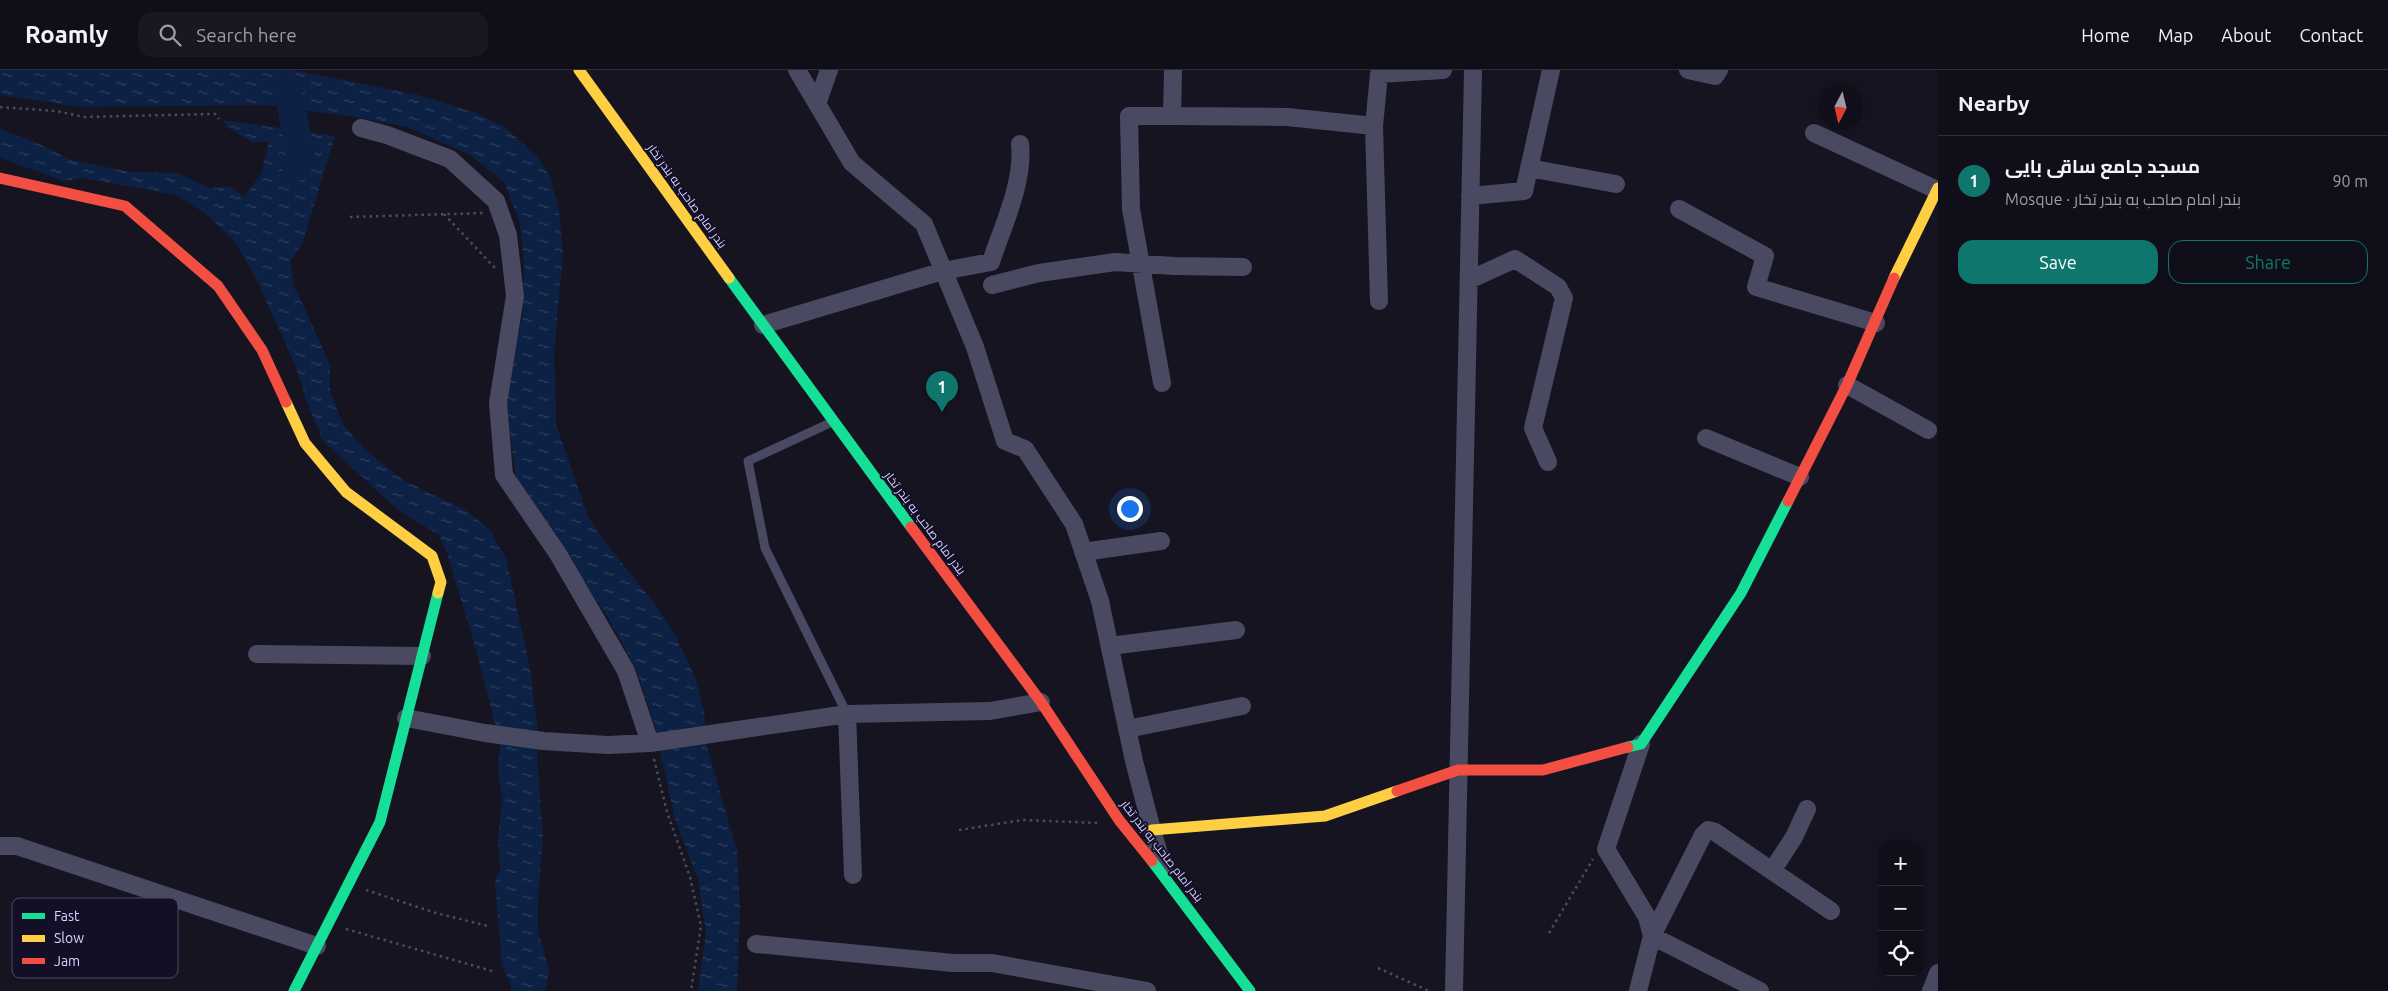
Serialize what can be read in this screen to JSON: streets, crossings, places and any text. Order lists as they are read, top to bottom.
{
  "streets": {
    "street": ["بندر امام صاحب به بندر تخار"]
  },
  "legend": ["Fast", "Slow", "Jam"],
  "north": "bottom",
  "page": {
    "header": "Roamly",
    "search": "Search here",
    "nav": [
      "Home",
      "Map",
      "About",
      "Contact"
    ],
    "heading": "Nearby",
    "list": [
      {
        "mark": "1",
        "name": "مسجد جامع ساقی بایی",
        "note": "Mosque · بندر امام صاحب به بندر تخار",
        "value": "90 m"
      }
    ],
    "buttons": ["Save", "Share"],
    "pins": "1",
    "map_buttons": ["+", "−"]
  }
}
